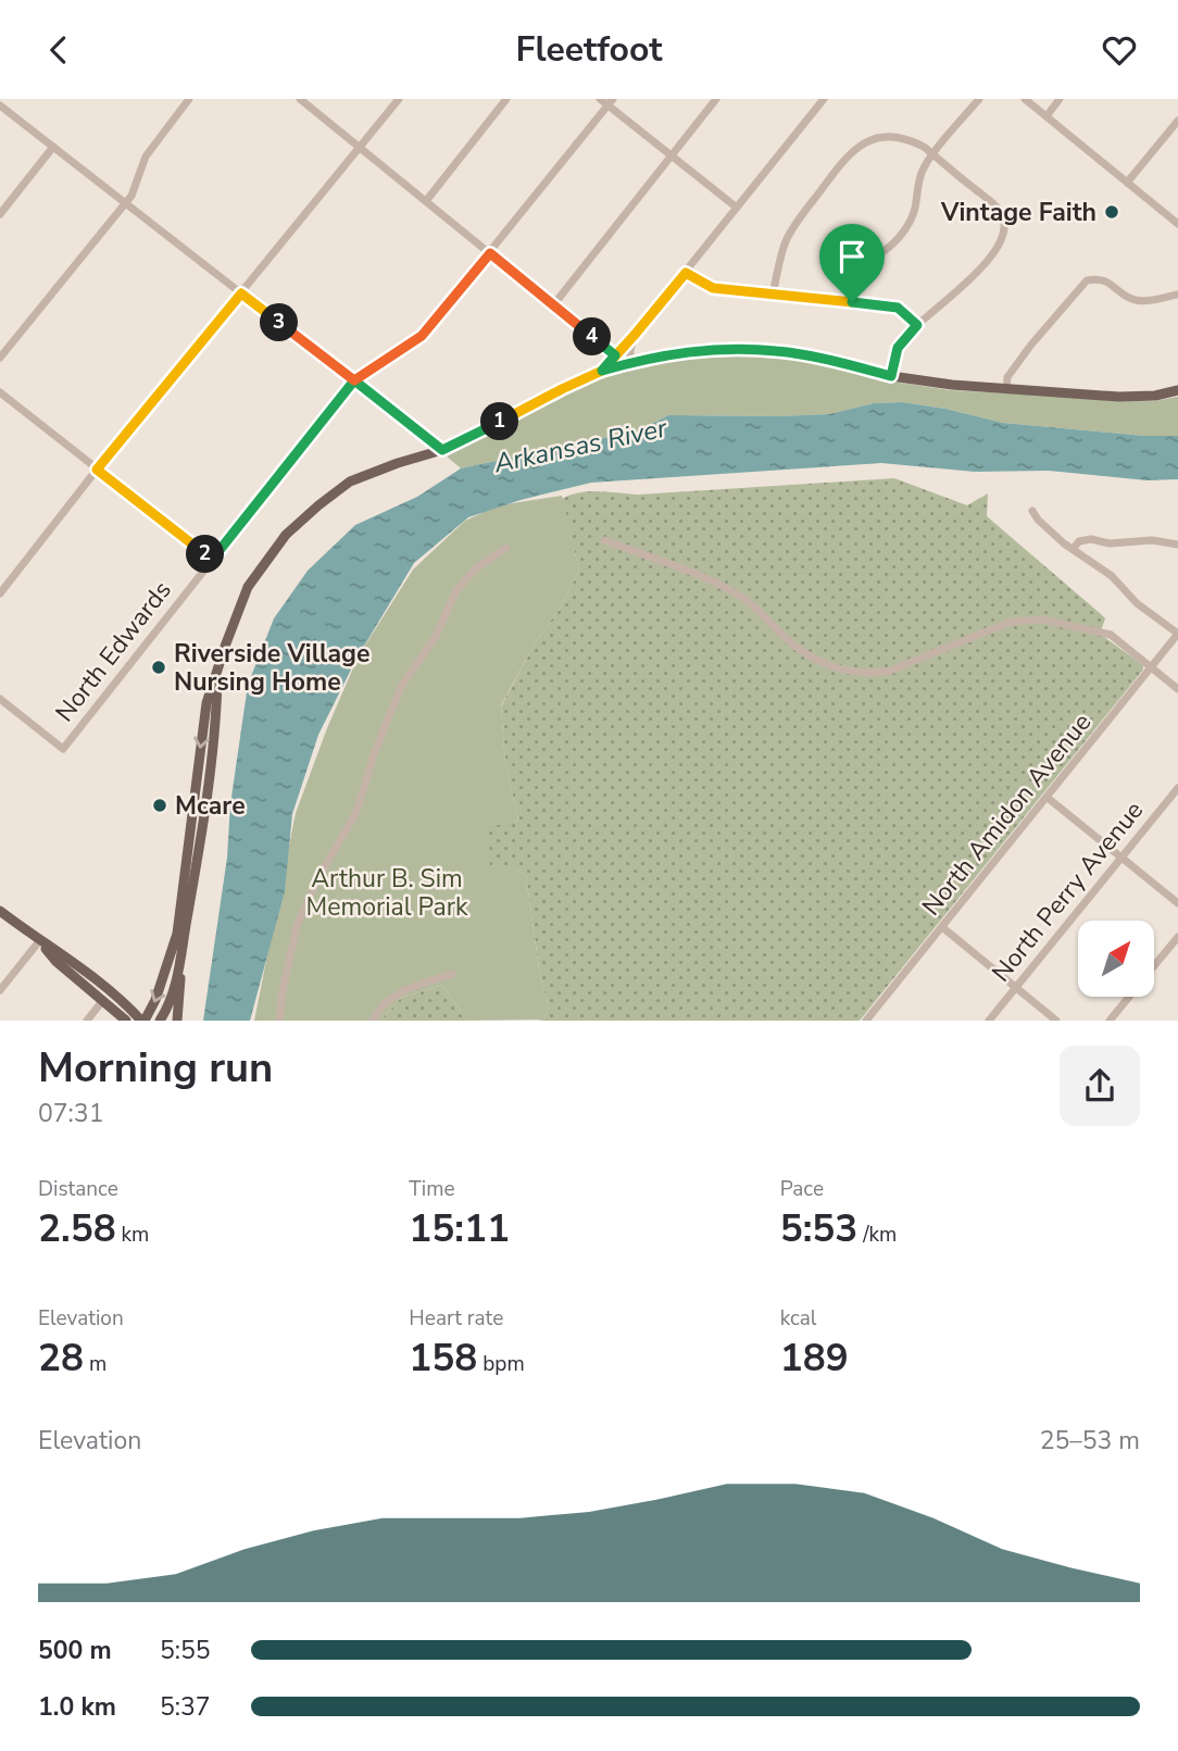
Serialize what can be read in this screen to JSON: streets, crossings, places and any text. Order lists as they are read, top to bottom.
{
  "streets": {
    "street": ["North Edwards", "North Amidon Avenue", "North Perry Avenue"]
  },
  "water": ["Arkansas River"],
  "parks": ["Arthur B. Sim Memorial Park"],
  "places": ["Vintage Faith", "Riverside Village Nursing Home", "Mcare"],
  "north": "top right",
  "page": {
    "header": "Fleetfoot",
    "pins": [
      "3",
      "4",
      "1",
      "2"
    ],
    "heading": ["Morning run", "07:31"],
    "stats": [
      ["Distance", "2.58 km"],
      ["Time", "15:11"],
      ["Pace", "5:53 /km"],
      ["Elevation", "28 m"],
      ["Heart rate", "158 bpm"],
      ["kcal", "189"]
    ],
    "chart": ["Elevation", "25–53 m"],
    "list": [
      {
        "name": "500 m",
        "note": "5:55"
      },
      {
        "name": "1.0 km",
        "note": "5:37"
      }
    ]
  }
}
